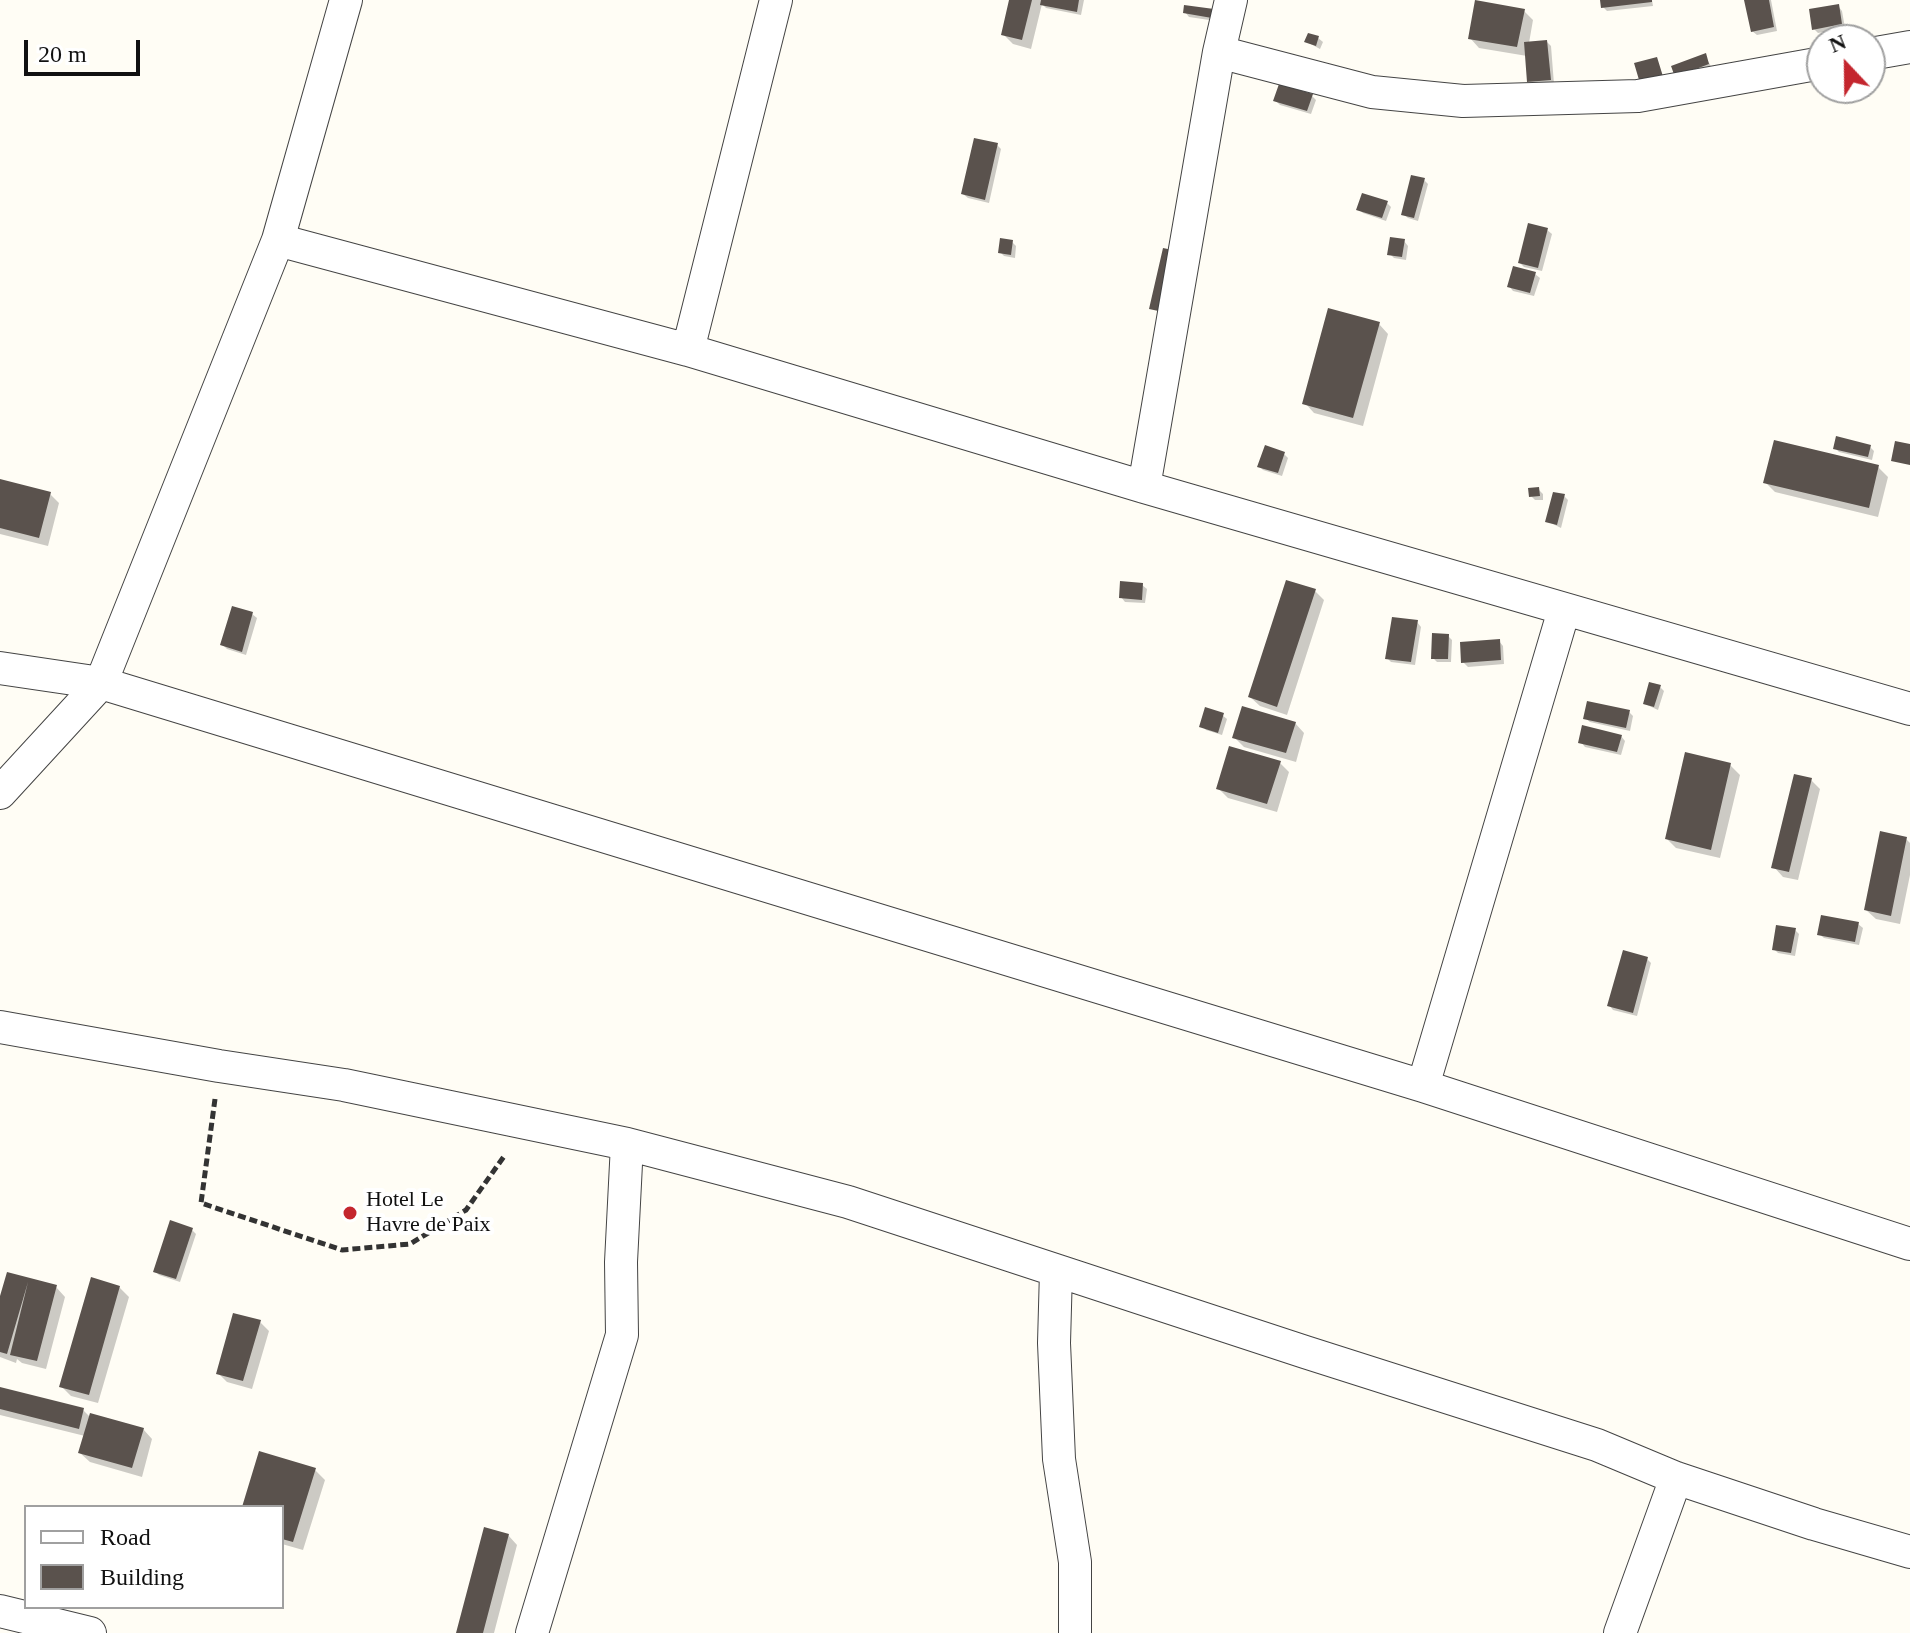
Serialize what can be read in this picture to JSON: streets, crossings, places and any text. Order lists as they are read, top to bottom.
{
  "places": ["Hotel Le Havre de Paix"],
  "legend": ["Road", "Building"],
  "scale_bar": "20 m",
  "north": "top"
}
